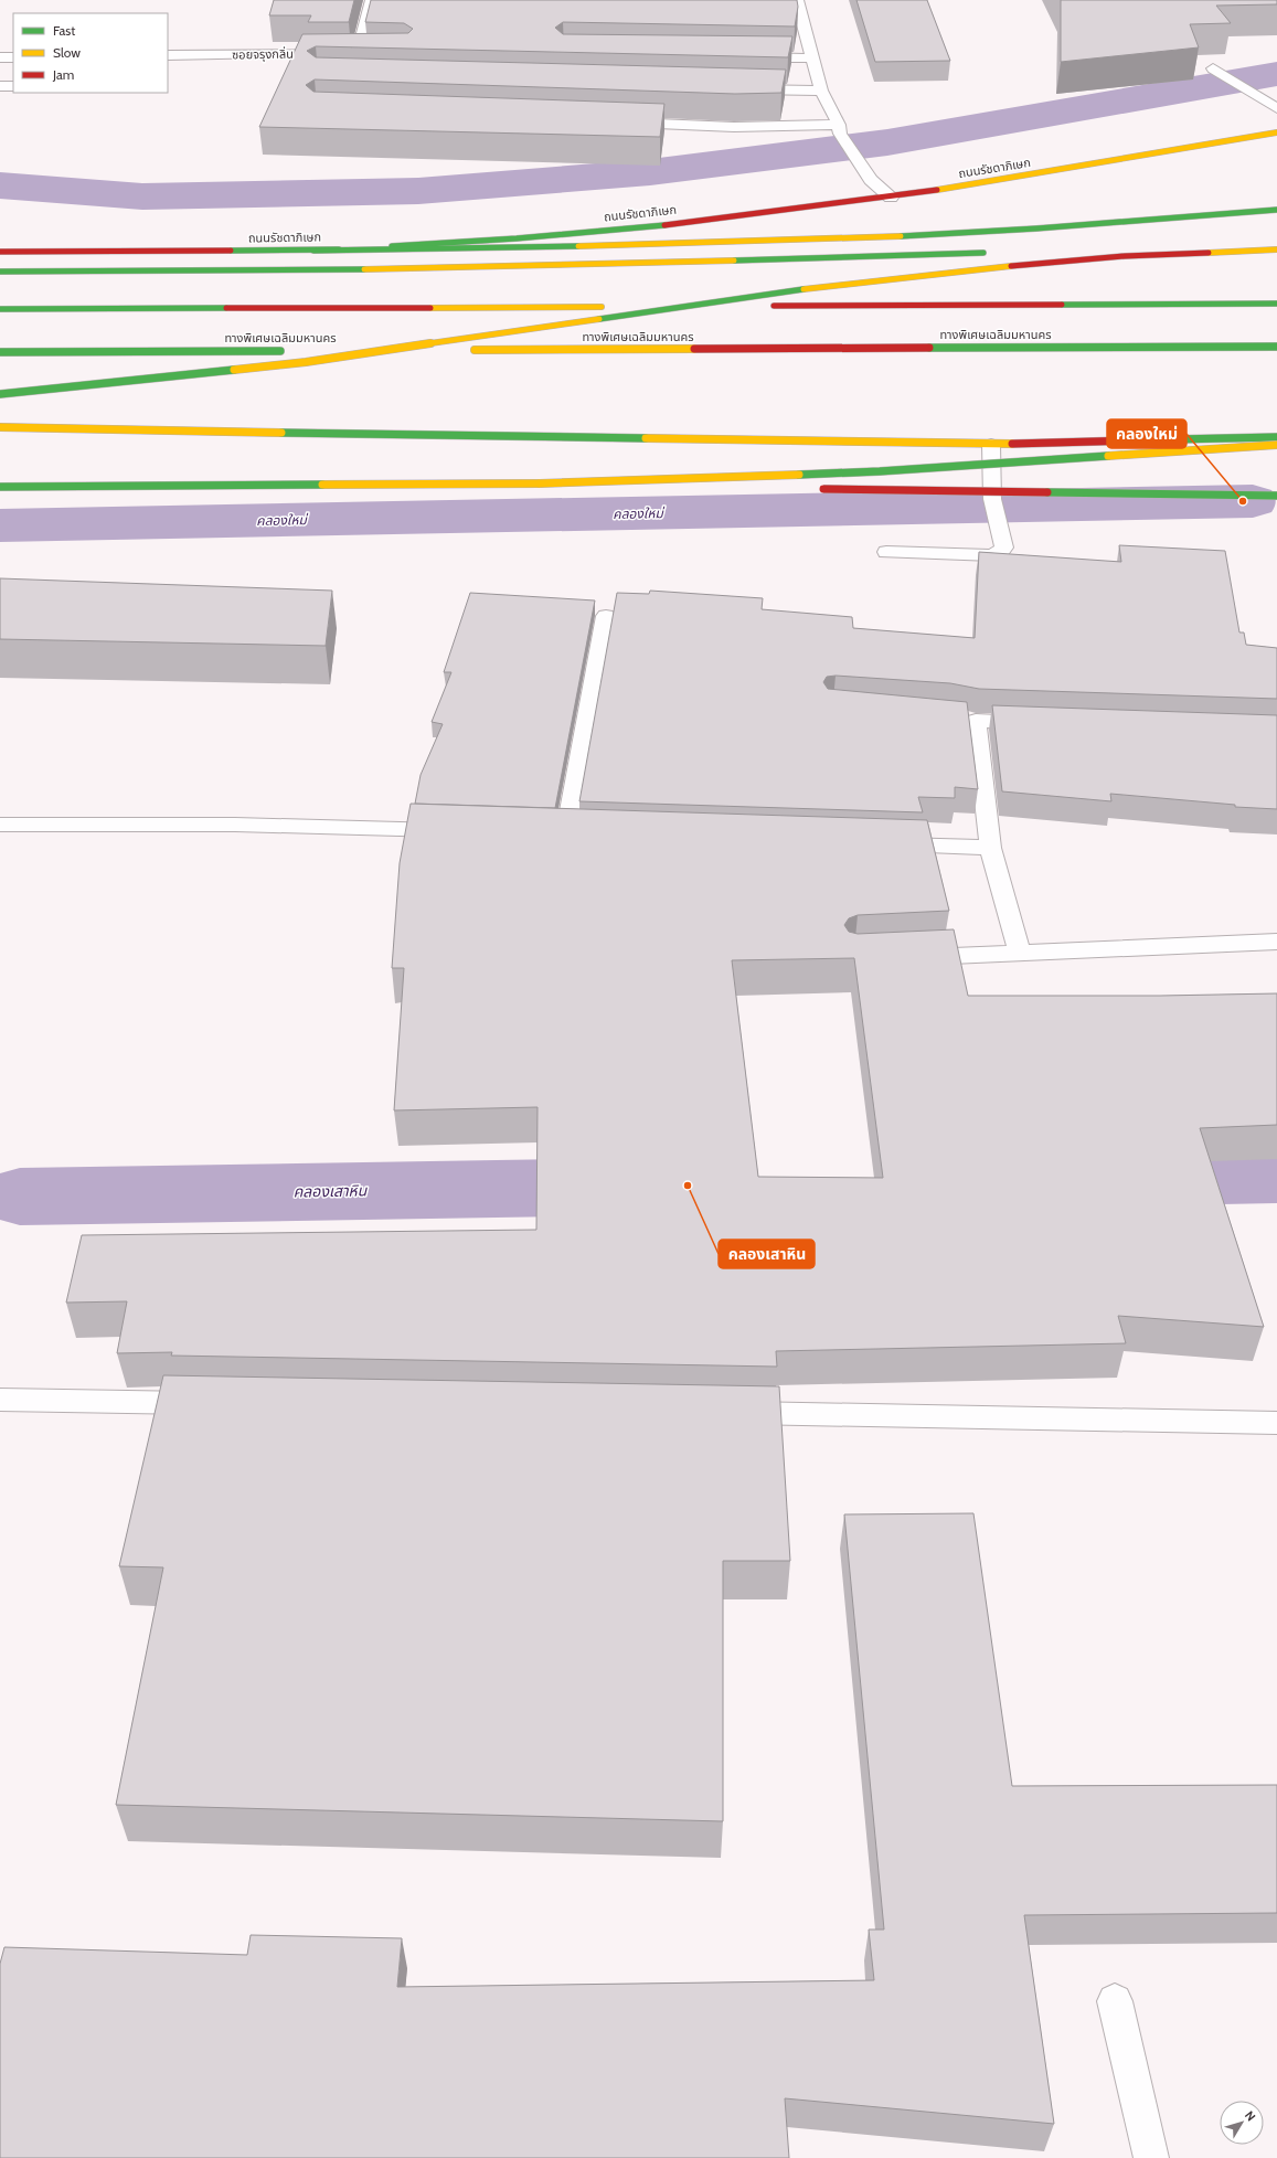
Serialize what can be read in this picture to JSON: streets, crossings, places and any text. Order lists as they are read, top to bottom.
{
  "streets": {
    "main road": ["ถนนรัชดาภิเษก", "ทางพิเศษเฉลิมมหานคร"],
    "street": ["ซอยจรุงกลิ่น"]
  },
  "water": ["คลองใหม่", "คลองเสาหิน"],
  "places": ["คลองใหม่", "คลองเสาหิน"],
  "legend": ["Fast", "Slow", "Jam"],
  "north": "top right"
}
